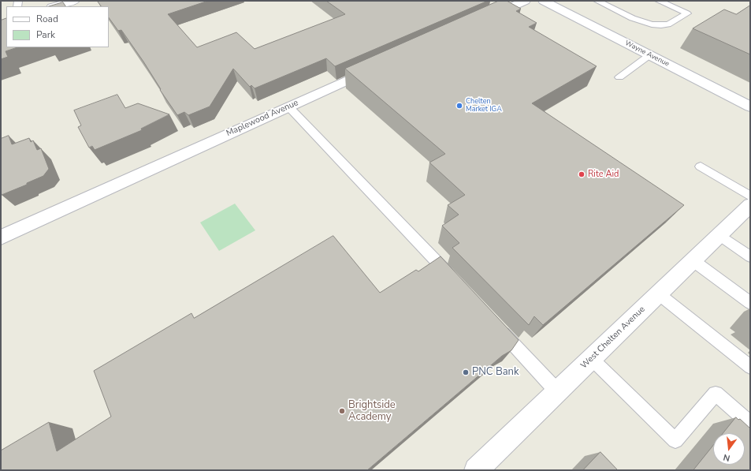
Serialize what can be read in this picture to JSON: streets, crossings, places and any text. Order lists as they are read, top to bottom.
{
  "streets": {
    "street": ["Wayne Avenue", "Maplewood Avenue", "West Chelten Avenue"]
  },
  "places": [
    "Chelten Market IGA",
    "Rite Aid",
    "PNC Bank",
    "Brightside Academy"
  ],
  "legend": ["Road", "Park"],
  "north": "bottom"
}
